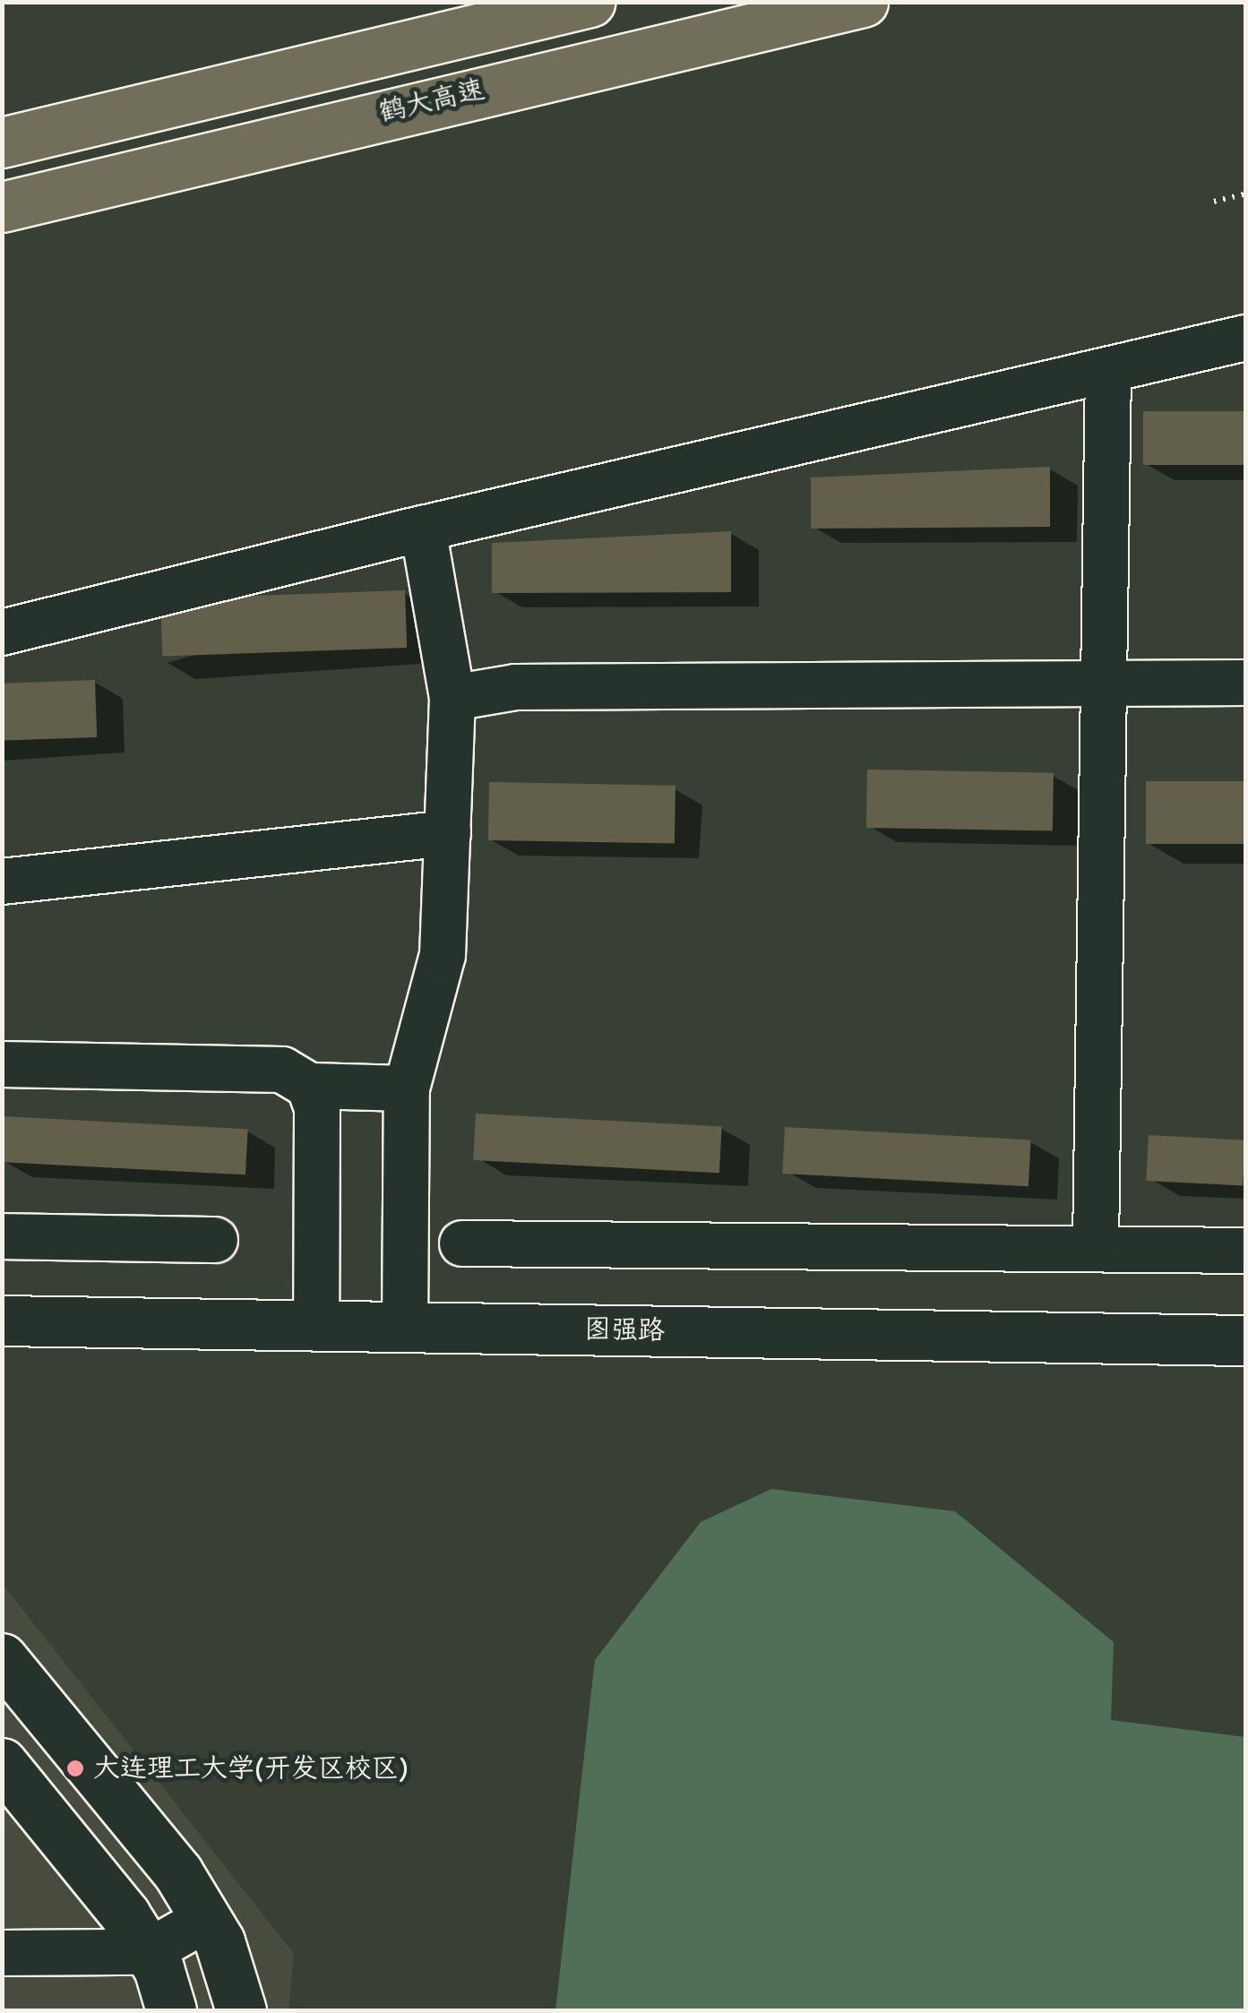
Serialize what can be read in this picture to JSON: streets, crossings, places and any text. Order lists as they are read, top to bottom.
{
  "streets": {
    "highway": ["鹤大高速"],
    "street": ["图强路"]
  },
  "places": ["大连理工大学(开发区校区)"]
}
